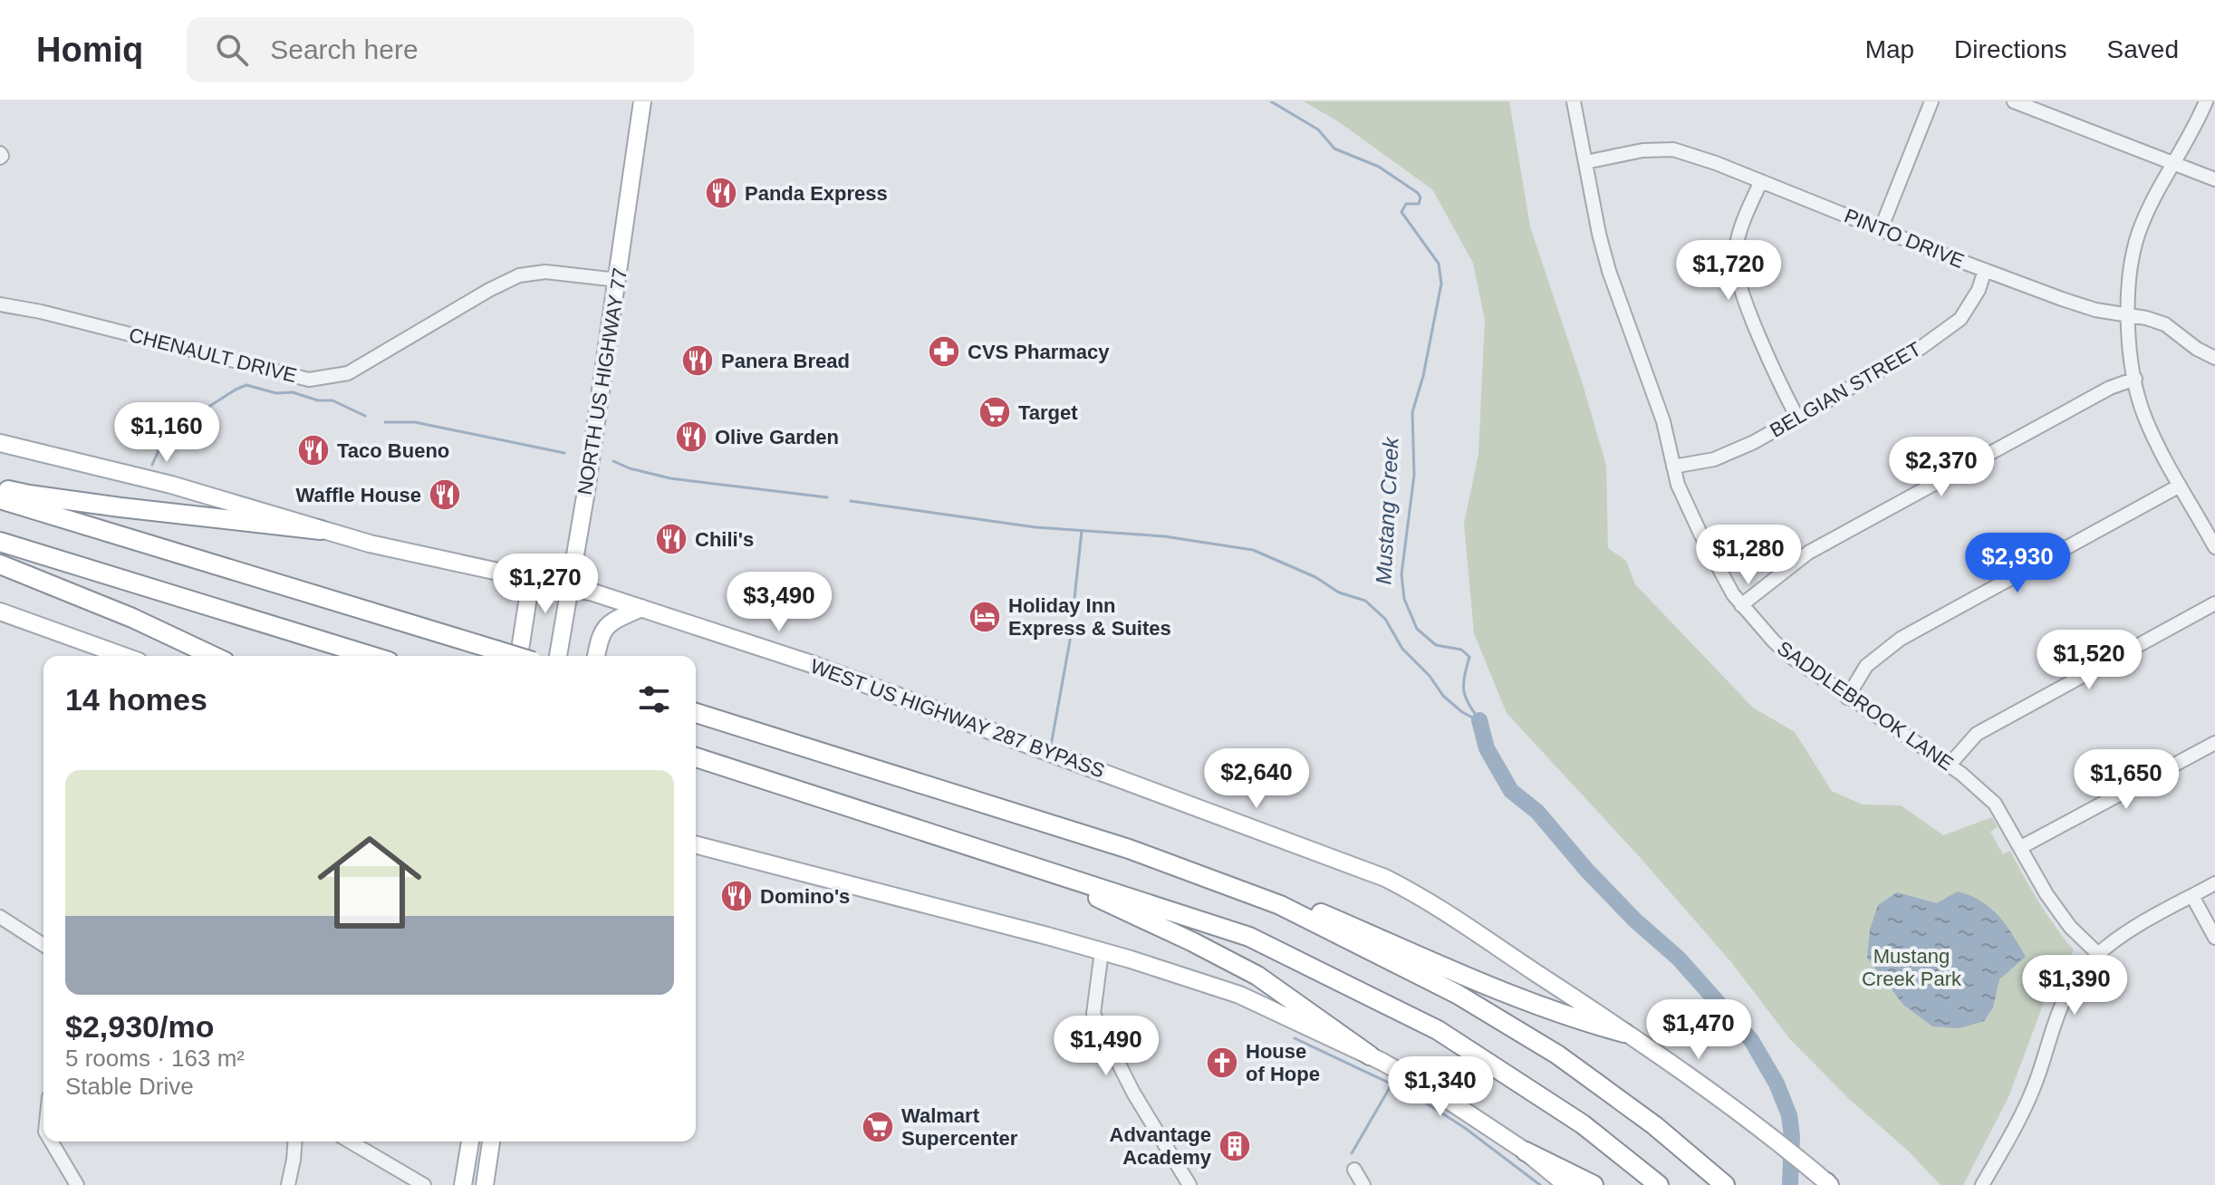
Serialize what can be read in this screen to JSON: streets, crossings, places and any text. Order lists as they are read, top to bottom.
{
  "streets": {
    "main road": ["NORTH US HIGHWAY 77", "WEST US HIGHWAY 287 BYPASS"],
    "street": [
      "PINTO DRIVE",
      "CHENAULT DRIVE",
      "BELGIAN STREET",
      "SADDLEBROOK LANE"
    ]
  },
  "crossings": [
    ["PINTO DRIVE", "BELGIAN STREET"],
    ["PINTO DRIVE", "SADDLEBROOK LANE"],
    ["CHENAULT DRIVE", "NORTH US HIGHWAY 77"],
    ["NORTH US HIGHWAY 77", "WEST US HIGHWAY 287 BYPASS"],
    ["BELGIAN STREET", "SADDLEBROOK LANE"]
  ],
  "water": ["Mustang Creek"],
  "parks": ["Mustang Creek Park"],
  "places": {
    "restaurant": [
      "Panda Express",
      "Panera Bread",
      "Olive Garden",
      "Taco Bueno",
      "Waffle House",
      "Chili's",
      "Domino's"
    ],
    "pharmacy": ["CVS Pharmacy"],
    "supermarket": ["Target", "Walmart Supercenter"],
    "hotel": ["Holiday Inn Express & Suites"],
    "church": ["House of Hope"],
    "building": ["Advantage Academy"]
  },
  "page": {
    "header": "Homiq",
    "search": "Search here",
    "nav": ["Map", "Directions", "Saved"],
    "price": [
      "$1,720",
      "$1,160",
      "$2,370",
      "$1,280",
      "$2,930",
      "$1,270",
      "$3,490",
      "$1,520",
      "$2,640",
      "$1,650",
      "$1,390",
      "$1,470",
      "$1,490",
      "$1,340"
    ],
    "heading": "14 homes",
    "list": [
      {
        "name": "$2,930/mo",
        "note": "5 rooms · 163 m² · Stable Drive"
      }
    ]
  }
}
